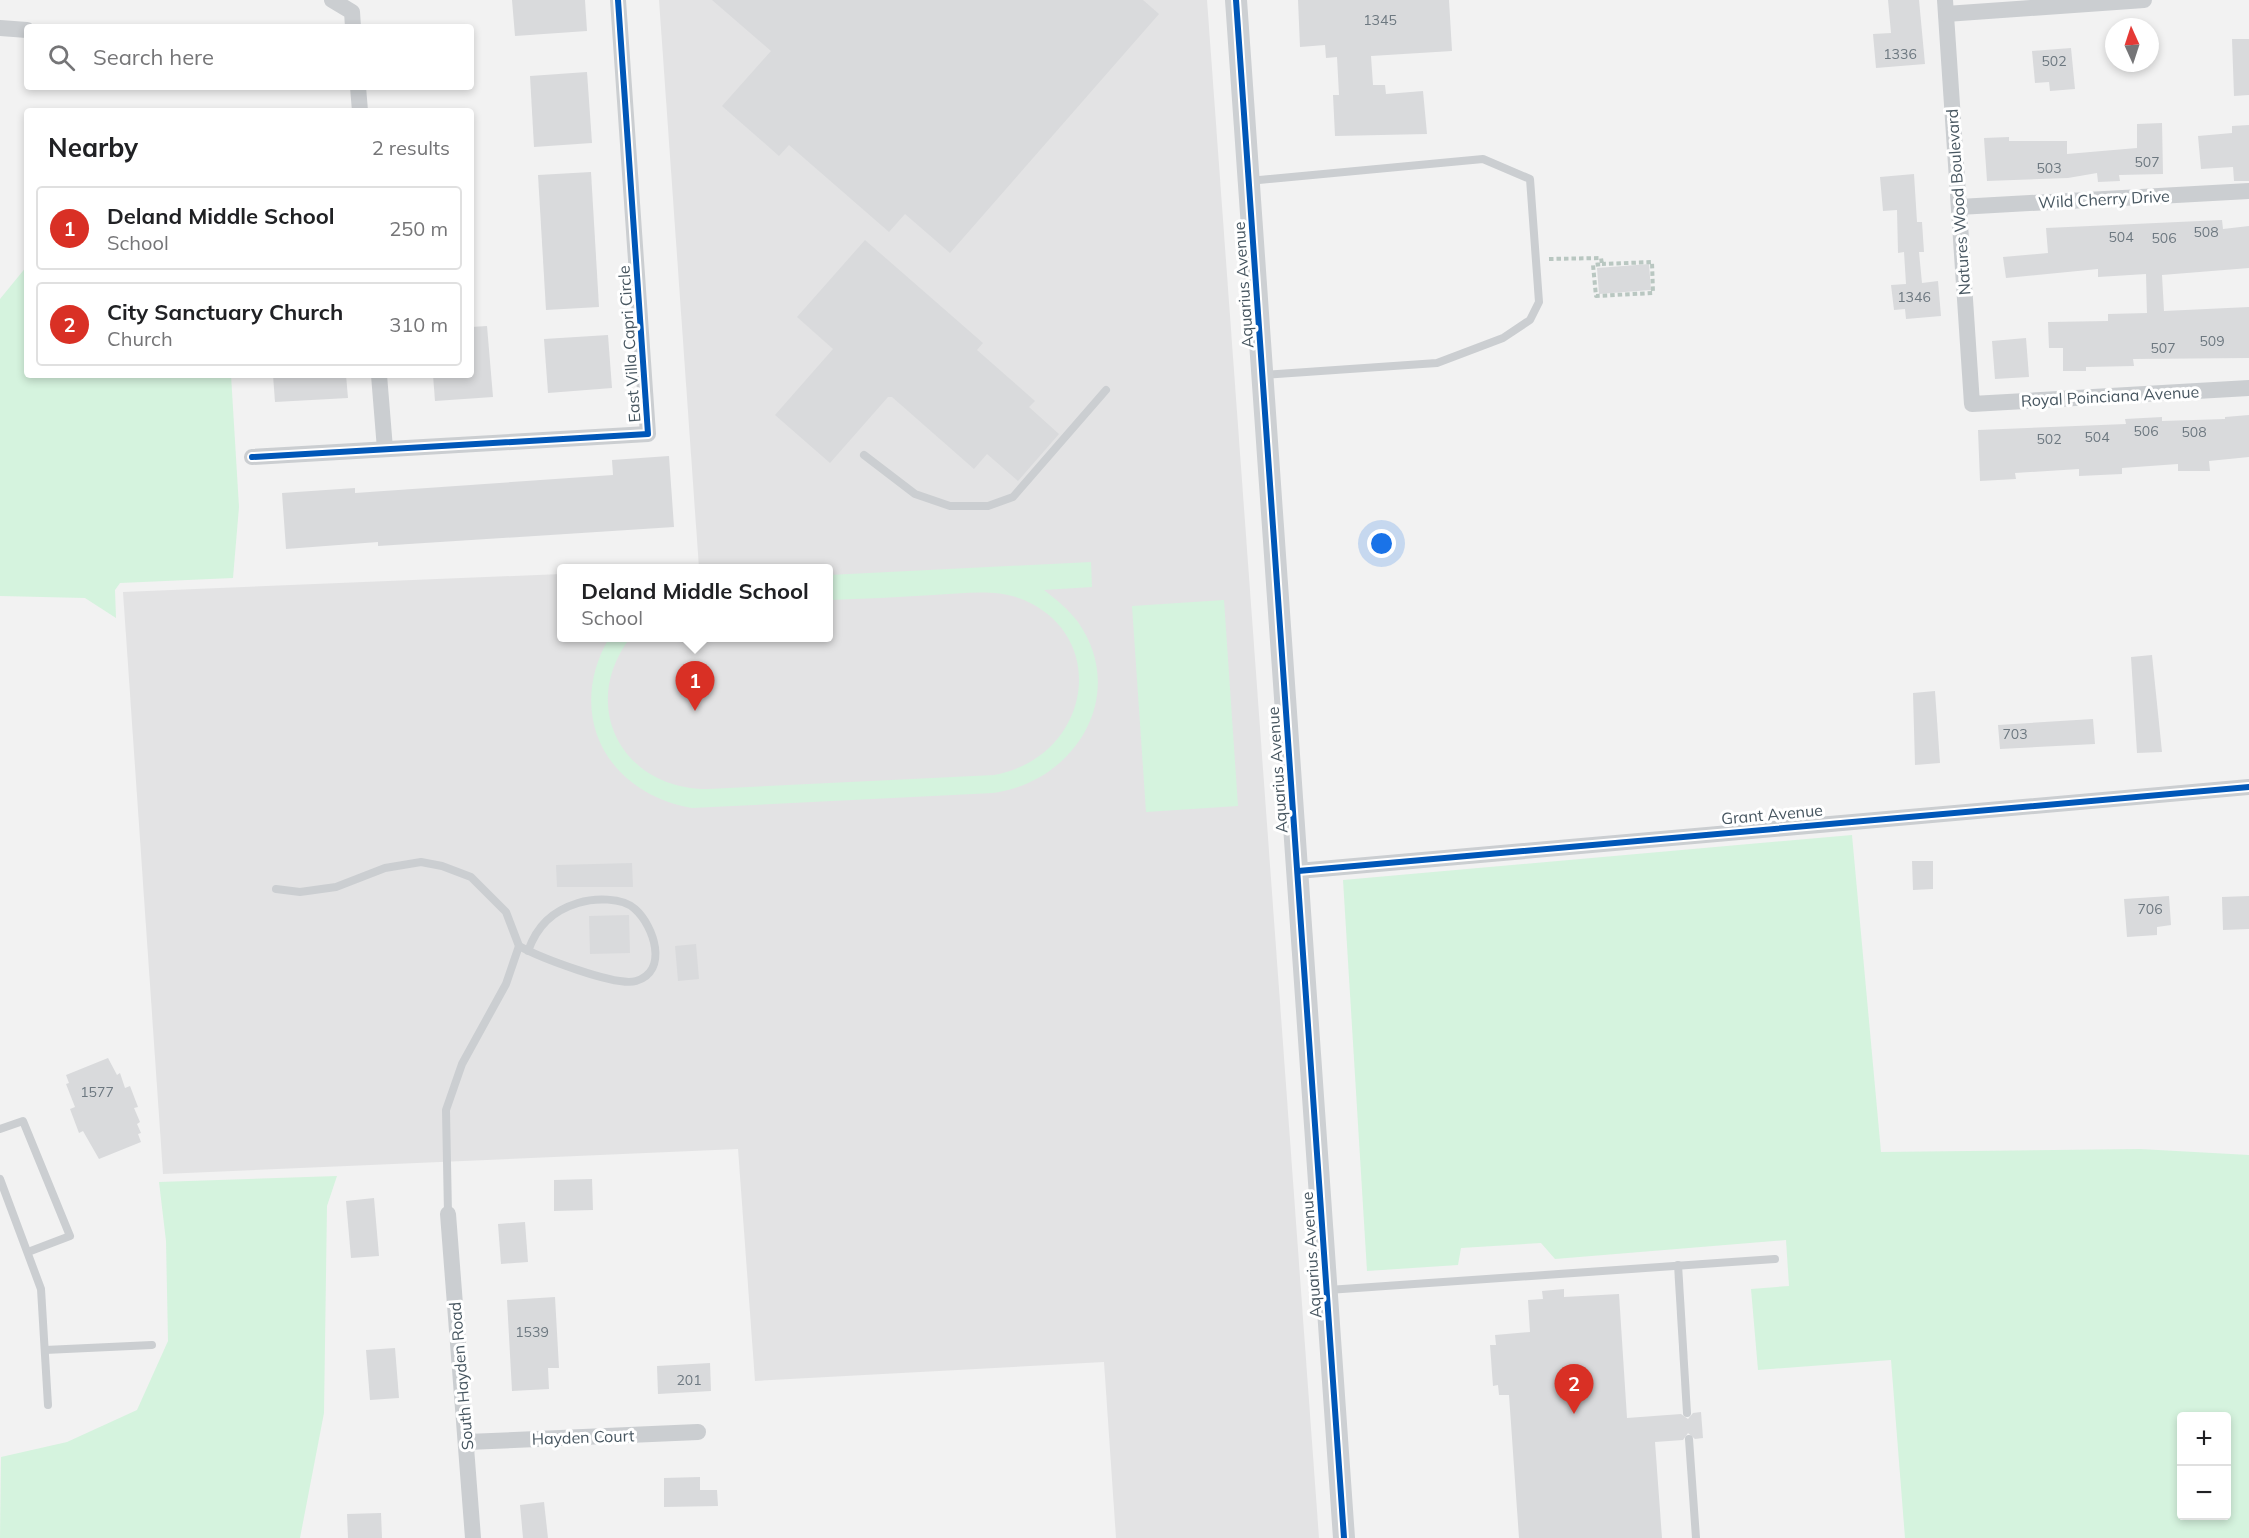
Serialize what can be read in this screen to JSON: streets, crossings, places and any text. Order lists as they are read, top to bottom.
{
  "streets": {
    "street": [
      "Wild Cherry Drive",
      "Natures Wood Boulevard",
      "Aquarius Avenue",
      "East Villa Capri Circle",
      "Royal Poinciana Avenue",
      "Grant Avenue",
      "South Hayden Road",
      "Hayden Court"
    ]
  },
  "crossings": [
    ["Wild Cherry Drive", "Natures Wood Boulevard"],
    ["Natures Wood Boulevard", "Royal Poinciana Avenue"],
    ["Aquarius Avenue", "Grant Avenue"],
    ["South Hayden Road", "Hayden Court"]
  ],
  "house_numbers": [
    "1345",
    "1336",
    "502",
    "507",
    "503",
    "508",
    "504",
    "506",
    "1346",
    "509",
    "507",
    "506",
    "508",
    "504",
    "502",
    "703",
    "706",
    "1577",
    "1539",
    "201"
  ],
  "north": "top",
  "page": {
    "search": "Search here",
    "heading": ["Nearby", "2 results"],
    "list": [
      {
        "mark": "1",
        "name": "Deland Middle School",
        "note": "School",
        "value": "250 m"
      },
      {
        "mark": "2",
        "name": "City Sanctuary Church",
        "note": "Church",
        "value": "310 m"
      }
    ],
    "popup": ["Deland Middle School", "School"],
    "pins": ["1", "2"],
    "map_buttons": ["+", "−"]
  }
}
